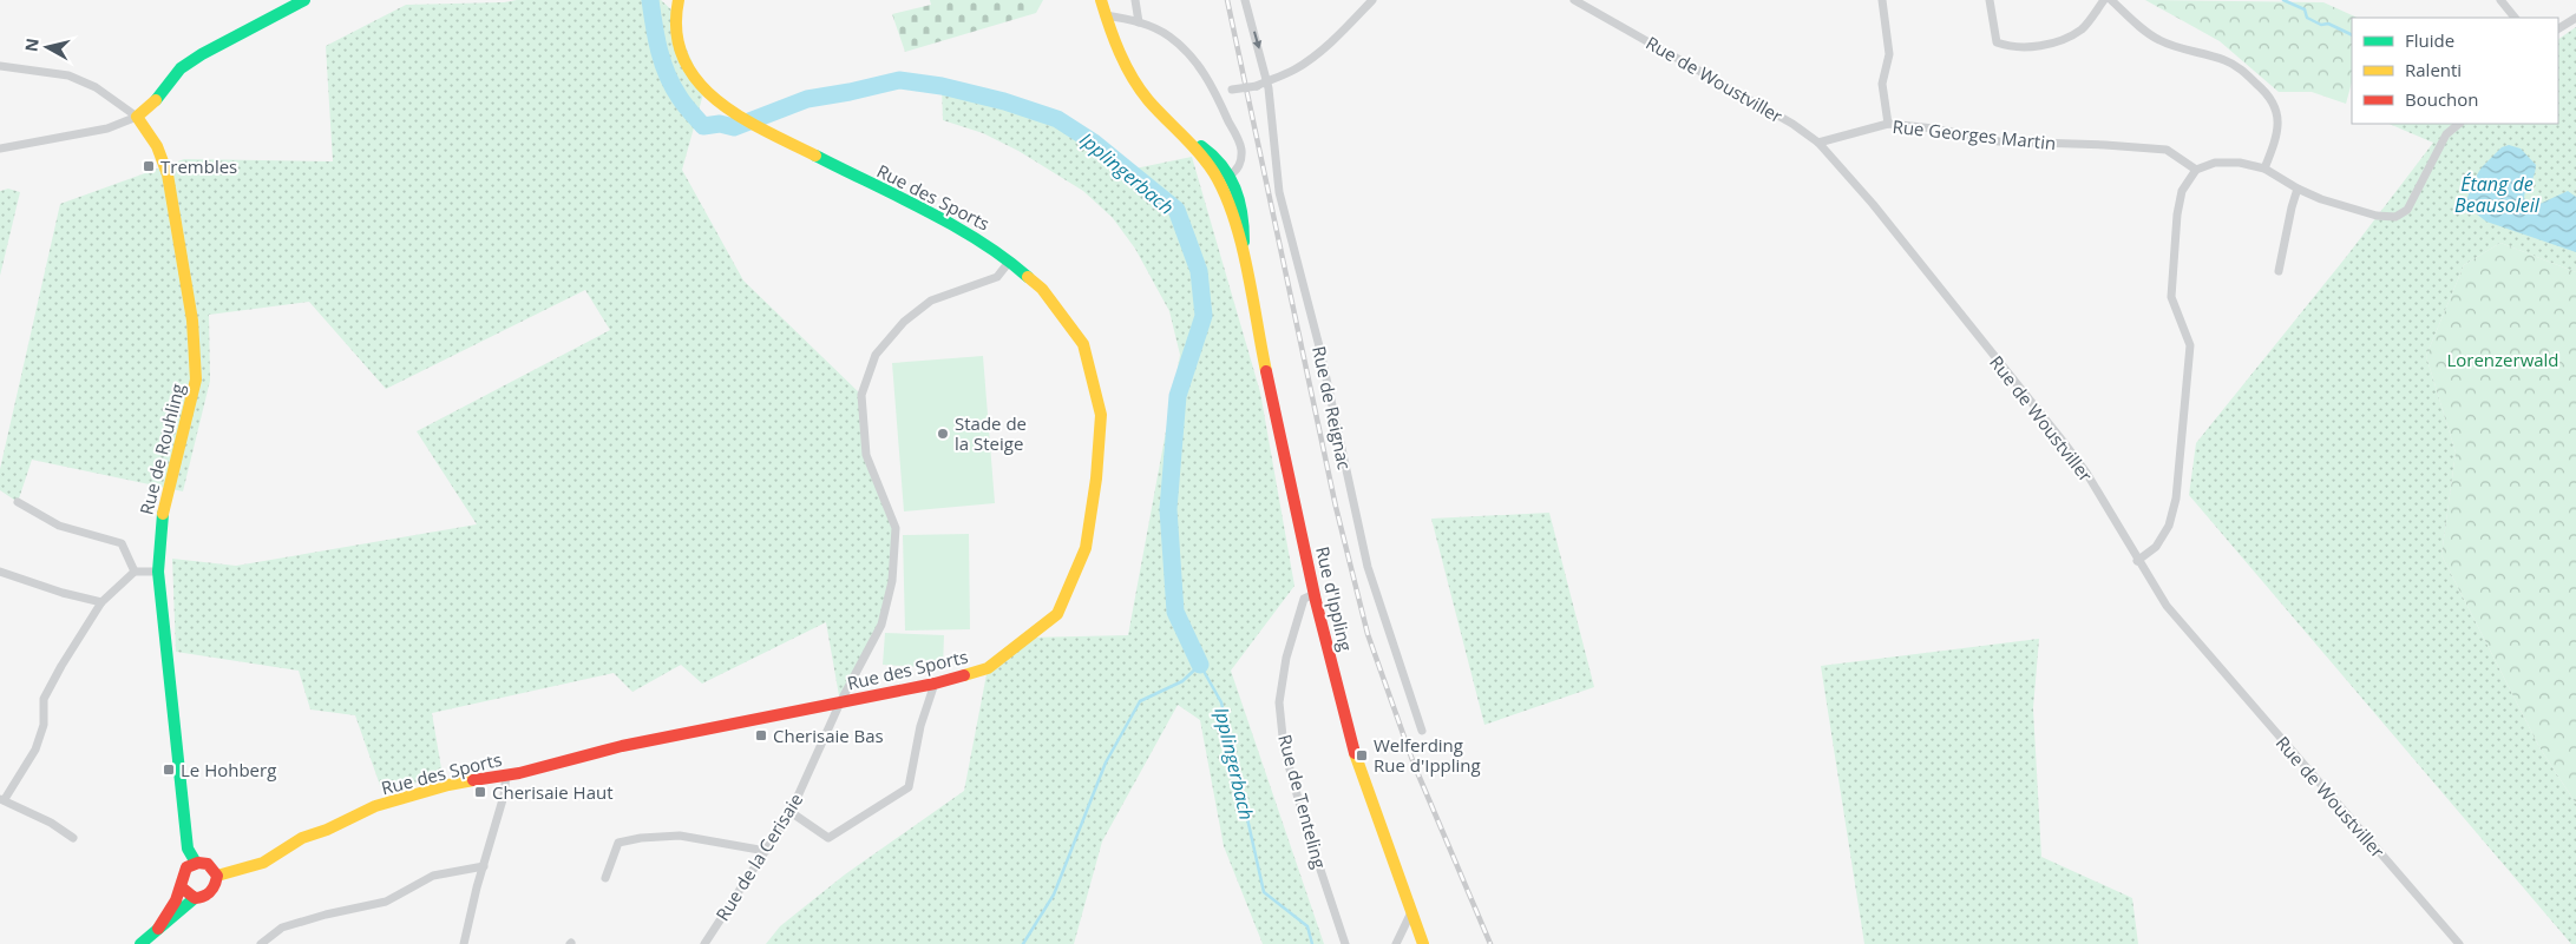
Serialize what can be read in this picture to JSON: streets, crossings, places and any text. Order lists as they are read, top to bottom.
{
  "streets": {
    "street": [
      "Rue de Woustviller",
      "Rue Georges Martin",
      "Rue des Sports",
      "Rue de Reignac",
      "Rue de Rouhling",
      "Rue d'Ippling",
      "Rue de Tenteling",
      "Rue de la Cerisaie"
    ]
  },
  "crossings": [
    ["Rue de Woustviller", "Rue Georges Martin"],
    ["Rue des Sports", "Rue de Rouhling"],
    ["Rue des Sports", "Rue de la Cerisaie"],
    ["Rue d'Ippling", "Rue de Tenteling"]
  ],
  "water": ["Ipplingerbach", "Étang de Beausoleil"],
  "parks": ["Lorenzerwald"],
  "places": {
    "transit": [
      "Trembles",
      "Cherisaie Bas",
      "Welferding Rue d'Ippling",
      "Le Hohberg",
      "Cherisaie Haut"
    ],
    "other": ["Stade de la Steige"]
  },
  "legend": ["Fluide", "Ralenti", "Bouchon"],
  "north": "left"
}
